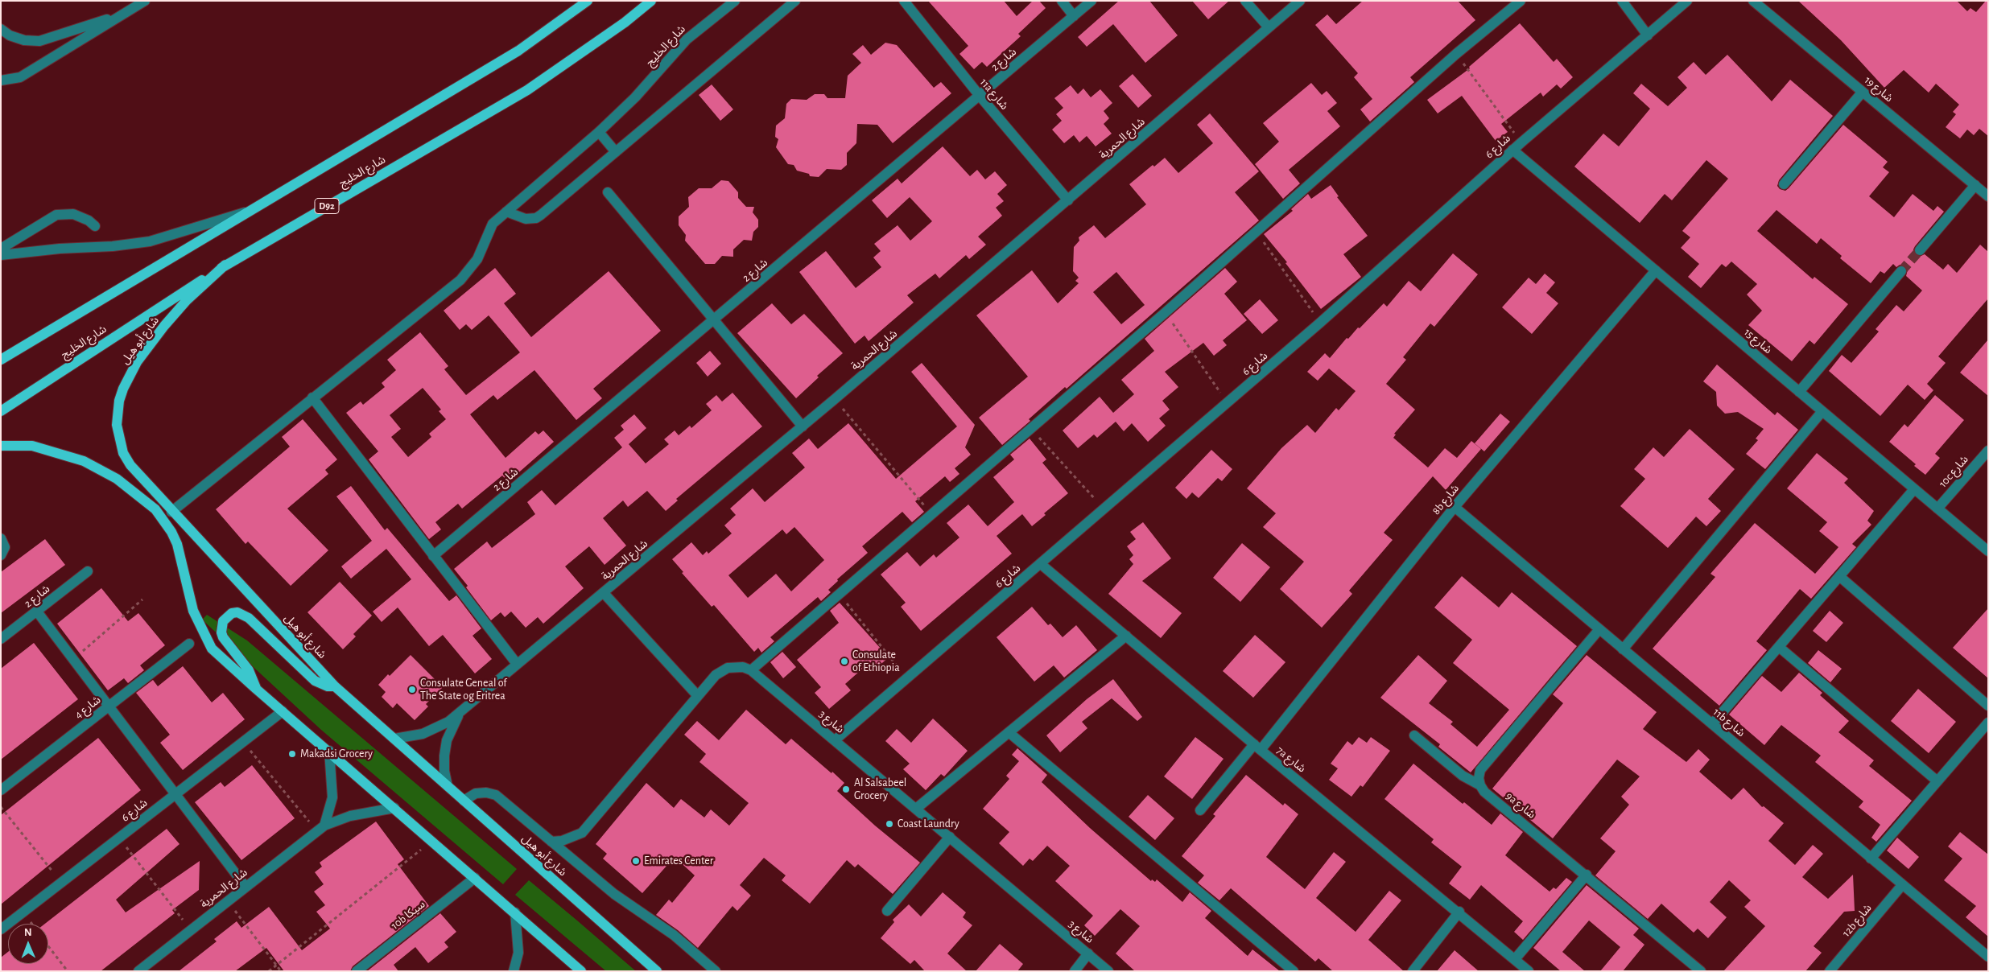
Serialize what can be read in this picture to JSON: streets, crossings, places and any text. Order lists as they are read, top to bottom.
{
  "streets": {
    "main road": ["شارع الخليج", "D92", "شارع أبو هيل"],
    "street": [
      "شارع 2",
      "شارع 19",
      "11a شارع",
      "شارع الحمرية",
      "شارع 6",
      "شارع 15",
      "10c شارع",
      "8b شارع",
      "شارع 4",
      "شارع 3",
      "11b شارع",
      "7a شارع",
      "9a شارع",
      "10b سيكا",
      "12b شارع"
    ]
  },
  "crossings": [
    ["شارع الخليج", "شارع أبو هيل"],
    ["شارع 2", "11a شارع"],
    ["11a شارع", "شارع الحمرية"],
    ["شارع الحمرية", "شارع أبو هيل"],
    ["شارع 6", "شارع 15"],
    ["شارع 6", "شارع 3"],
    ["شارع 6", "7a شارع"],
    ["شارع 15", "10c شارع"],
    ["شارع 15", "8b شارع"],
    ["8b شارع", "11b شارع"],
    ["8b شارع", "7a شارع"],
    ["11b شارع", "12b شارع"]
  ],
  "places": [
    "Consulate of Ethiopia",
    "Consulate Geneal of The State og Eritrea",
    "Makadsi Grocery",
    "Al Salsabeel Grocery",
    "Coast Laundry",
    "Emirates Center"
  ],
  "north": "top"
}
